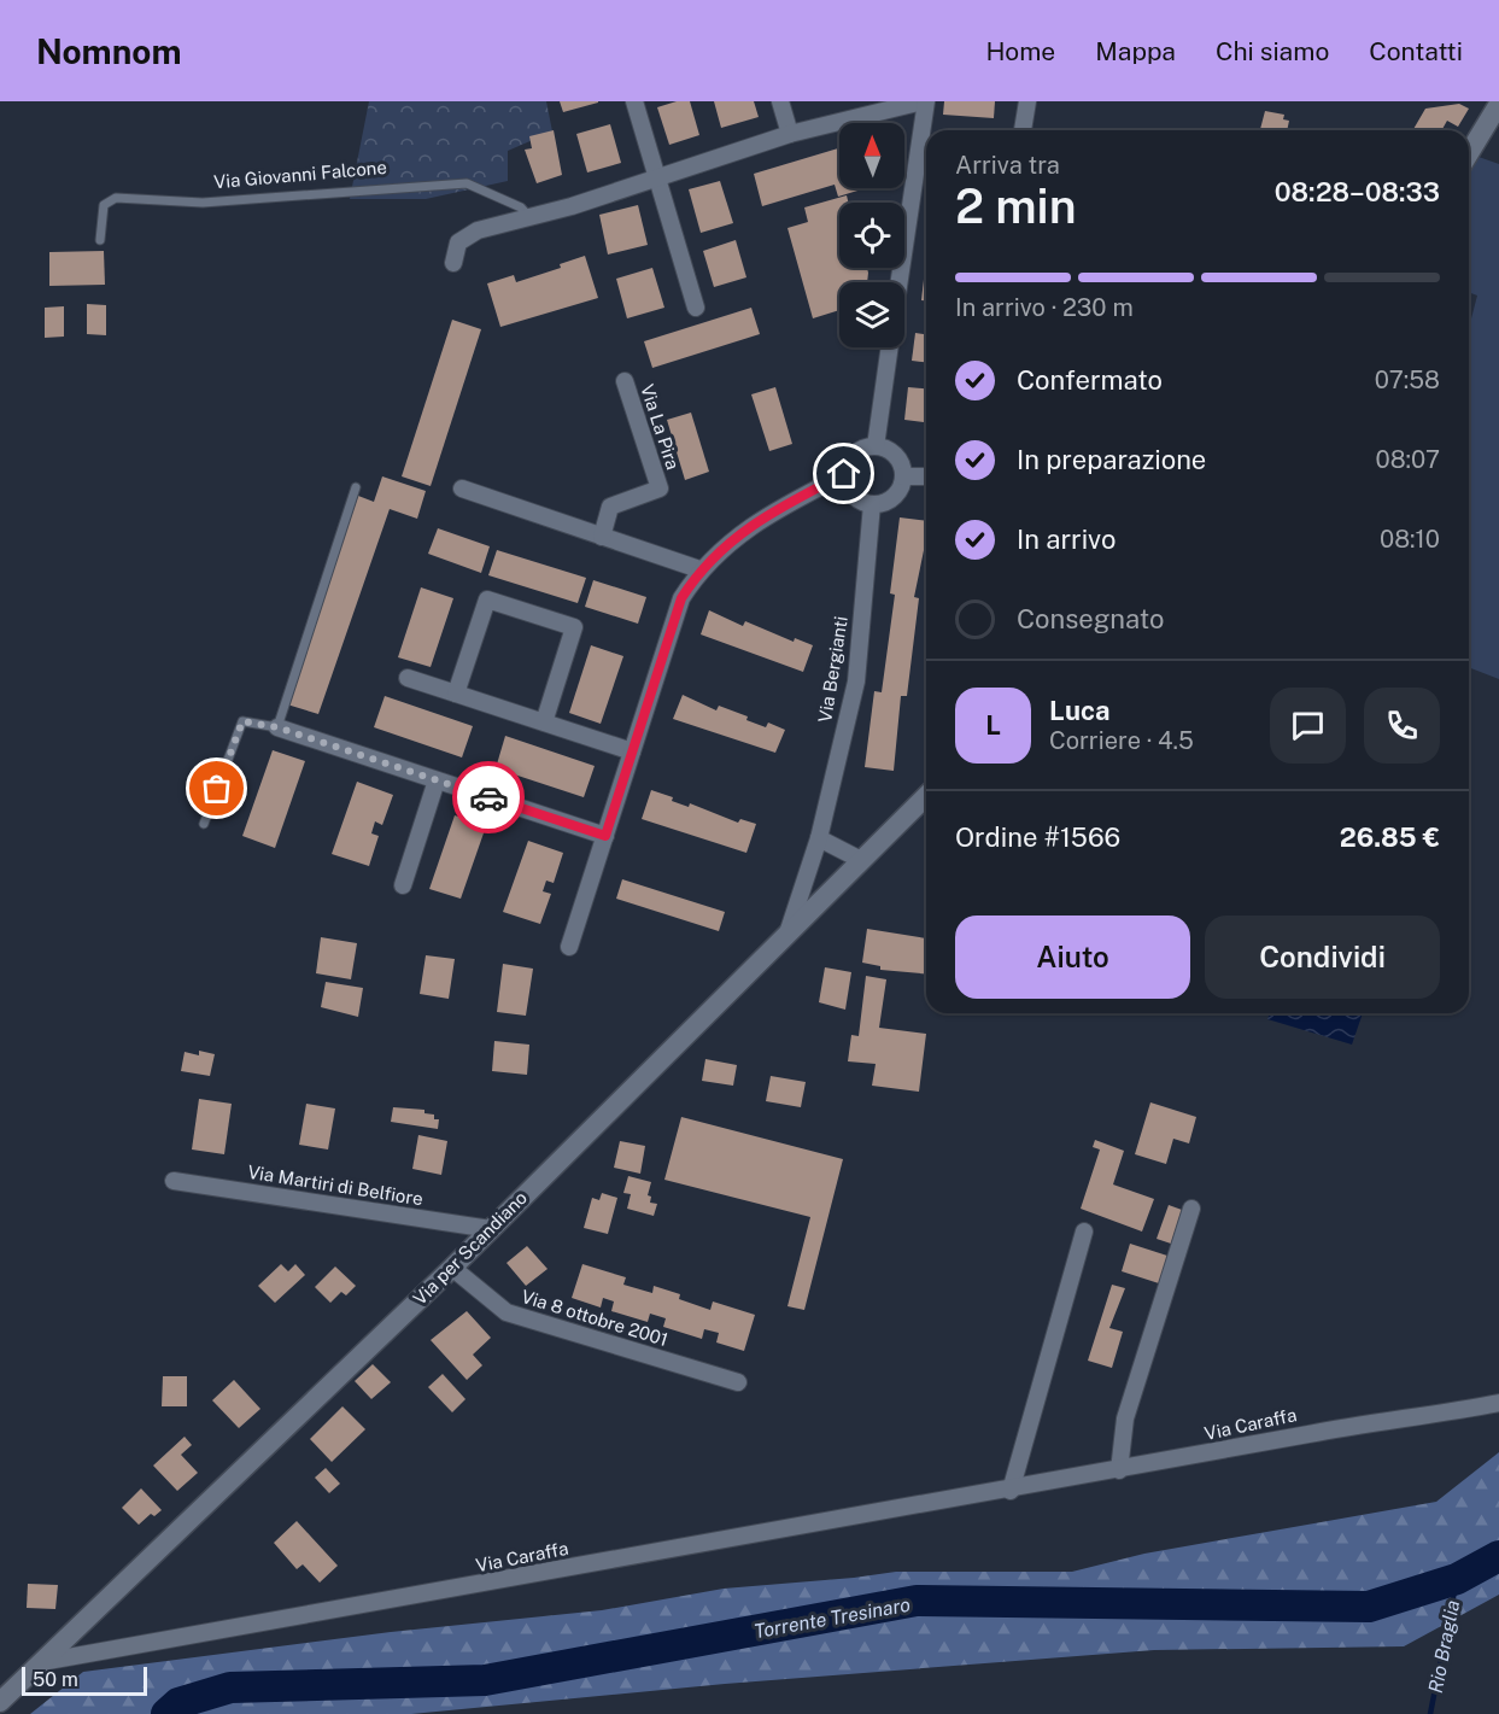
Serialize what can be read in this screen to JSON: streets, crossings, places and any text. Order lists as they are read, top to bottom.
{
  "streets": {
    "street": [
      "Via La Pira",
      "Via Bergianti",
      "Via Martiri di Belfiore",
      "Via per Scandiano",
      "Via 8 ottobre 2001",
      "Via Caraffa"
    ],
    "lane": ["Via Giovanni Falcone"]
  },
  "crossings": [
    ["Via Bergianti", "Via per Scandiano"],
    ["Via Martiri di Belfiore", "Via per Scandiano"],
    ["Via per Scandiano", "Via 8 ottobre 2001"],
    ["Via per Scandiano", "Via Caraffa"]
  ],
  "water": ["Torrente Tresinaro", "Rio Braglia"],
  "scale_bar": "50 m",
  "north": "top",
  "page": {
    "header": "Nomnom",
    "nav": [
      "Home",
      "Mappa",
      "Chi siamo",
      "Contatti"
    ],
    "heading": ["2 min", "Arriva tra", "08:28–08:33"],
    "panel": [
      "Luca",
      "Corriere · 4.5",
      "Ordine #1566",
      "26.85 €"
    ],
    "bar": "In arrivo · 230 m",
    "list": [
      ["Confermato", "07:58"],
      ["In preparazione", "08:07"],
      ["In arrivo", "08:10"],
      "Consegnato"
    ],
    "round": "L",
    "buttons": ["Aiuto", "Condividi"],
    "scale": "50 m"
  }
}
